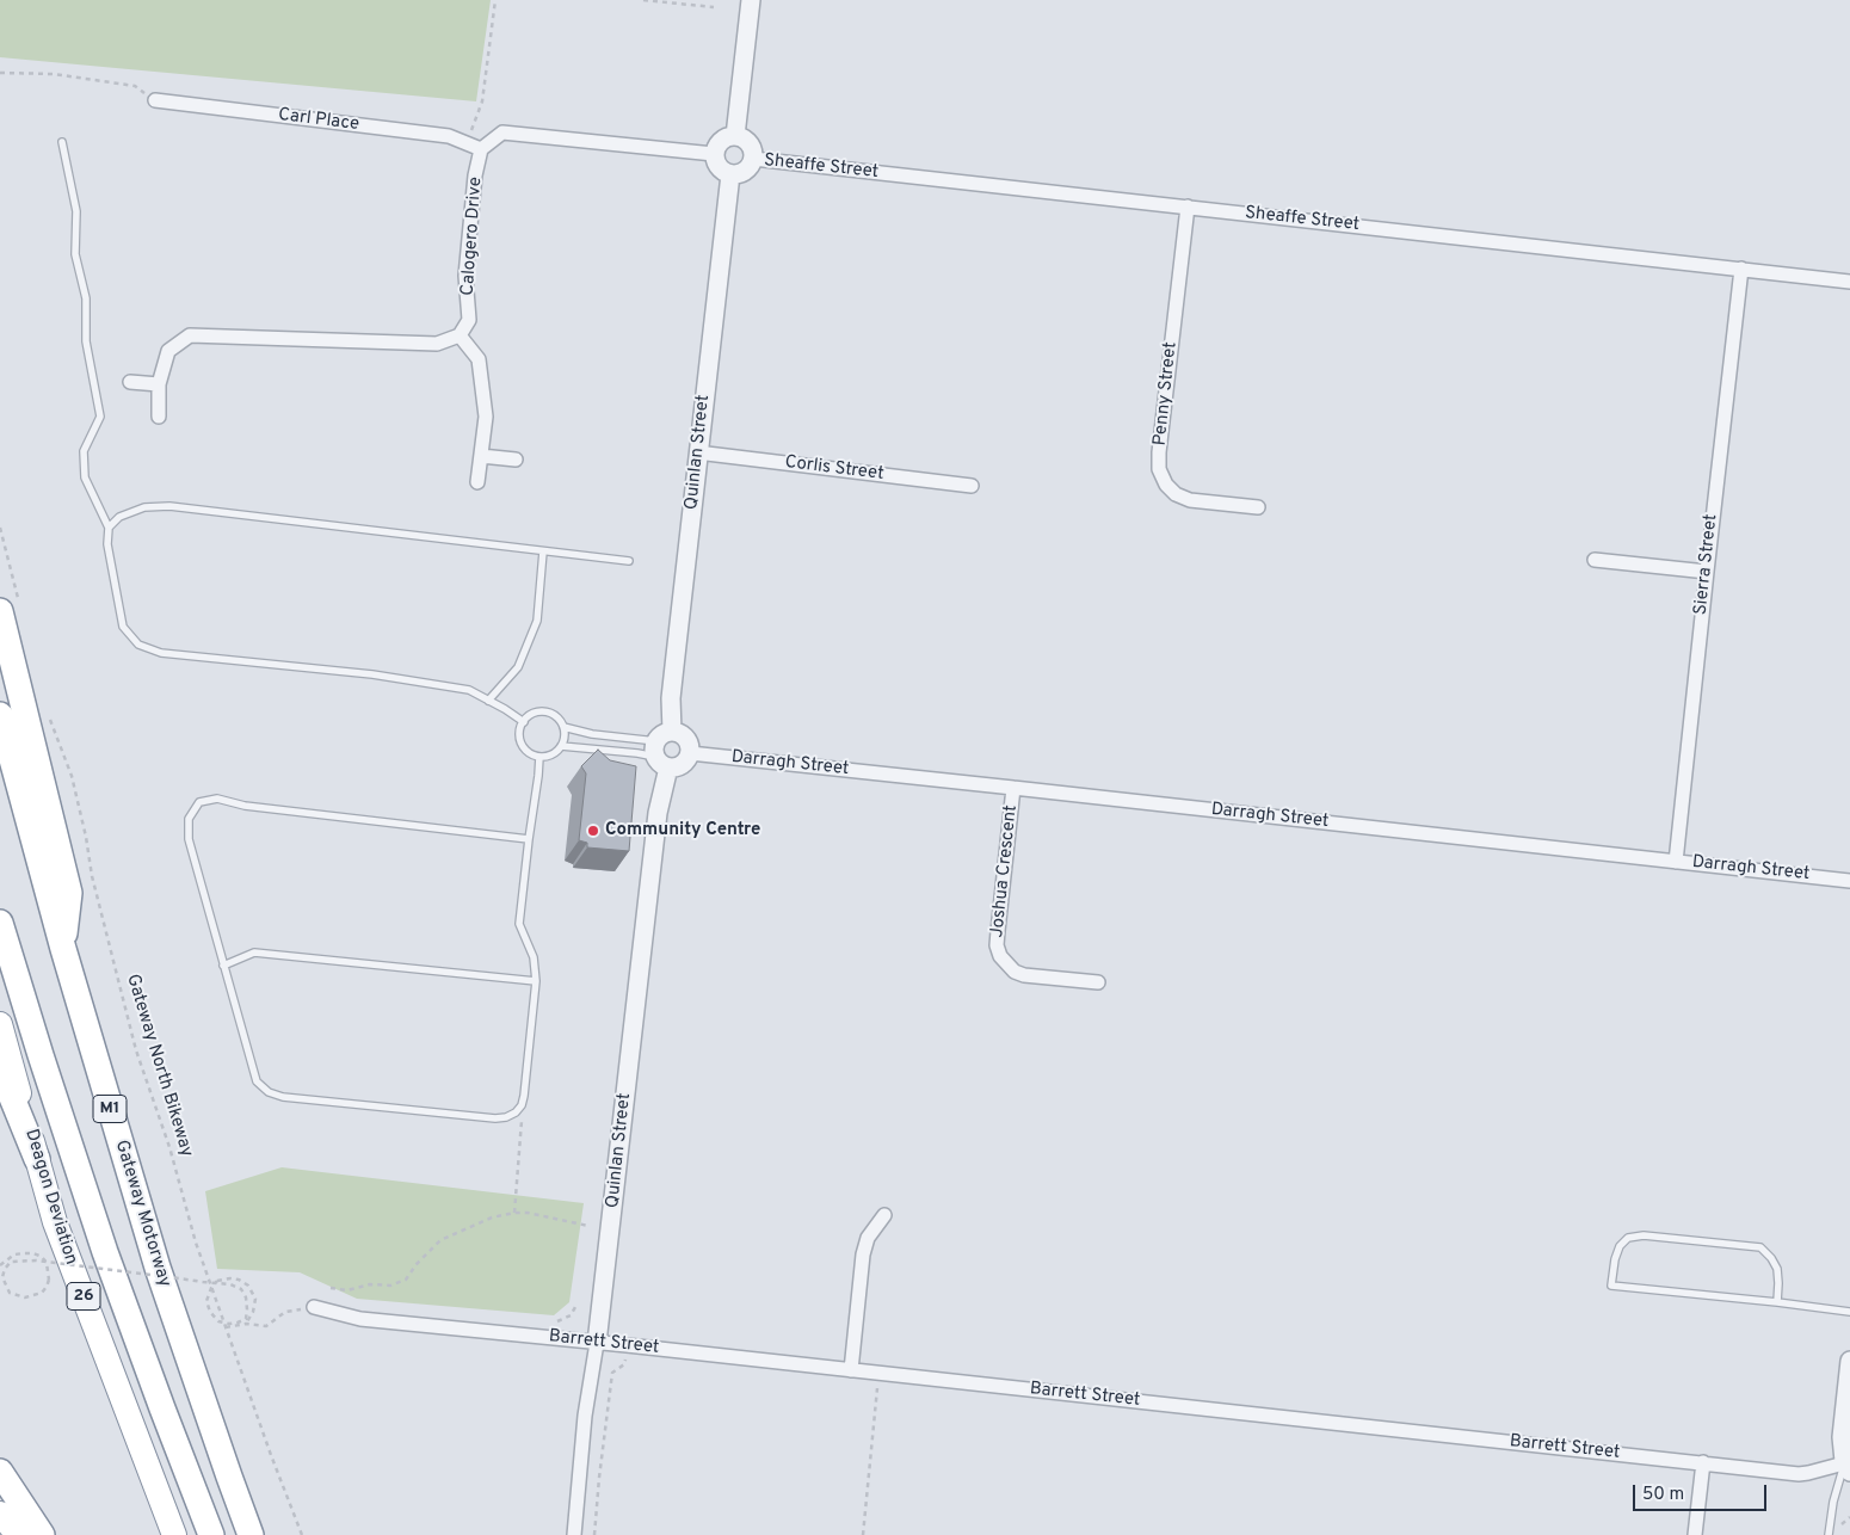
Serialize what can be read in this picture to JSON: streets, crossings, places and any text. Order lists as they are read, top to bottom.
{
  "streets": {
    "highway": [
      "M1",
      "Deagon Deviation",
      "Gateway Motorway",
      "26"
    ],
    "street": [
      "Carl Place",
      "Sheaffe Street",
      "Calogero Drive",
      "Penny Street",
      "Quinlan Street",
      "Corlis Street",
      "Sierra Street",
      "Darragh Street",
      "Joshua Crescent",
      "Barrett Street"
    ],
    "path": ["Gateway North Bikeway"]
  },
  "crossings": [
    ["Carl Place", "Calogero Drive"],
    ["Sheaffe Street", "Penny Street"],
    ["Sheaffe Street", "Quinlan Street"],
    ["Sheaffe Street", "Sierra Street"],
    ["Quinlan Street", "Corlis Street"],
    ["Quinlan Street", "Barrett Street"],
    ["Sierra Street", "Darragh Street"],
    ["Darragh Street", "Joshua Crescent"]
  ],
  "places": ["Community Centre"],
  "scale_bar": "50 m"
}
